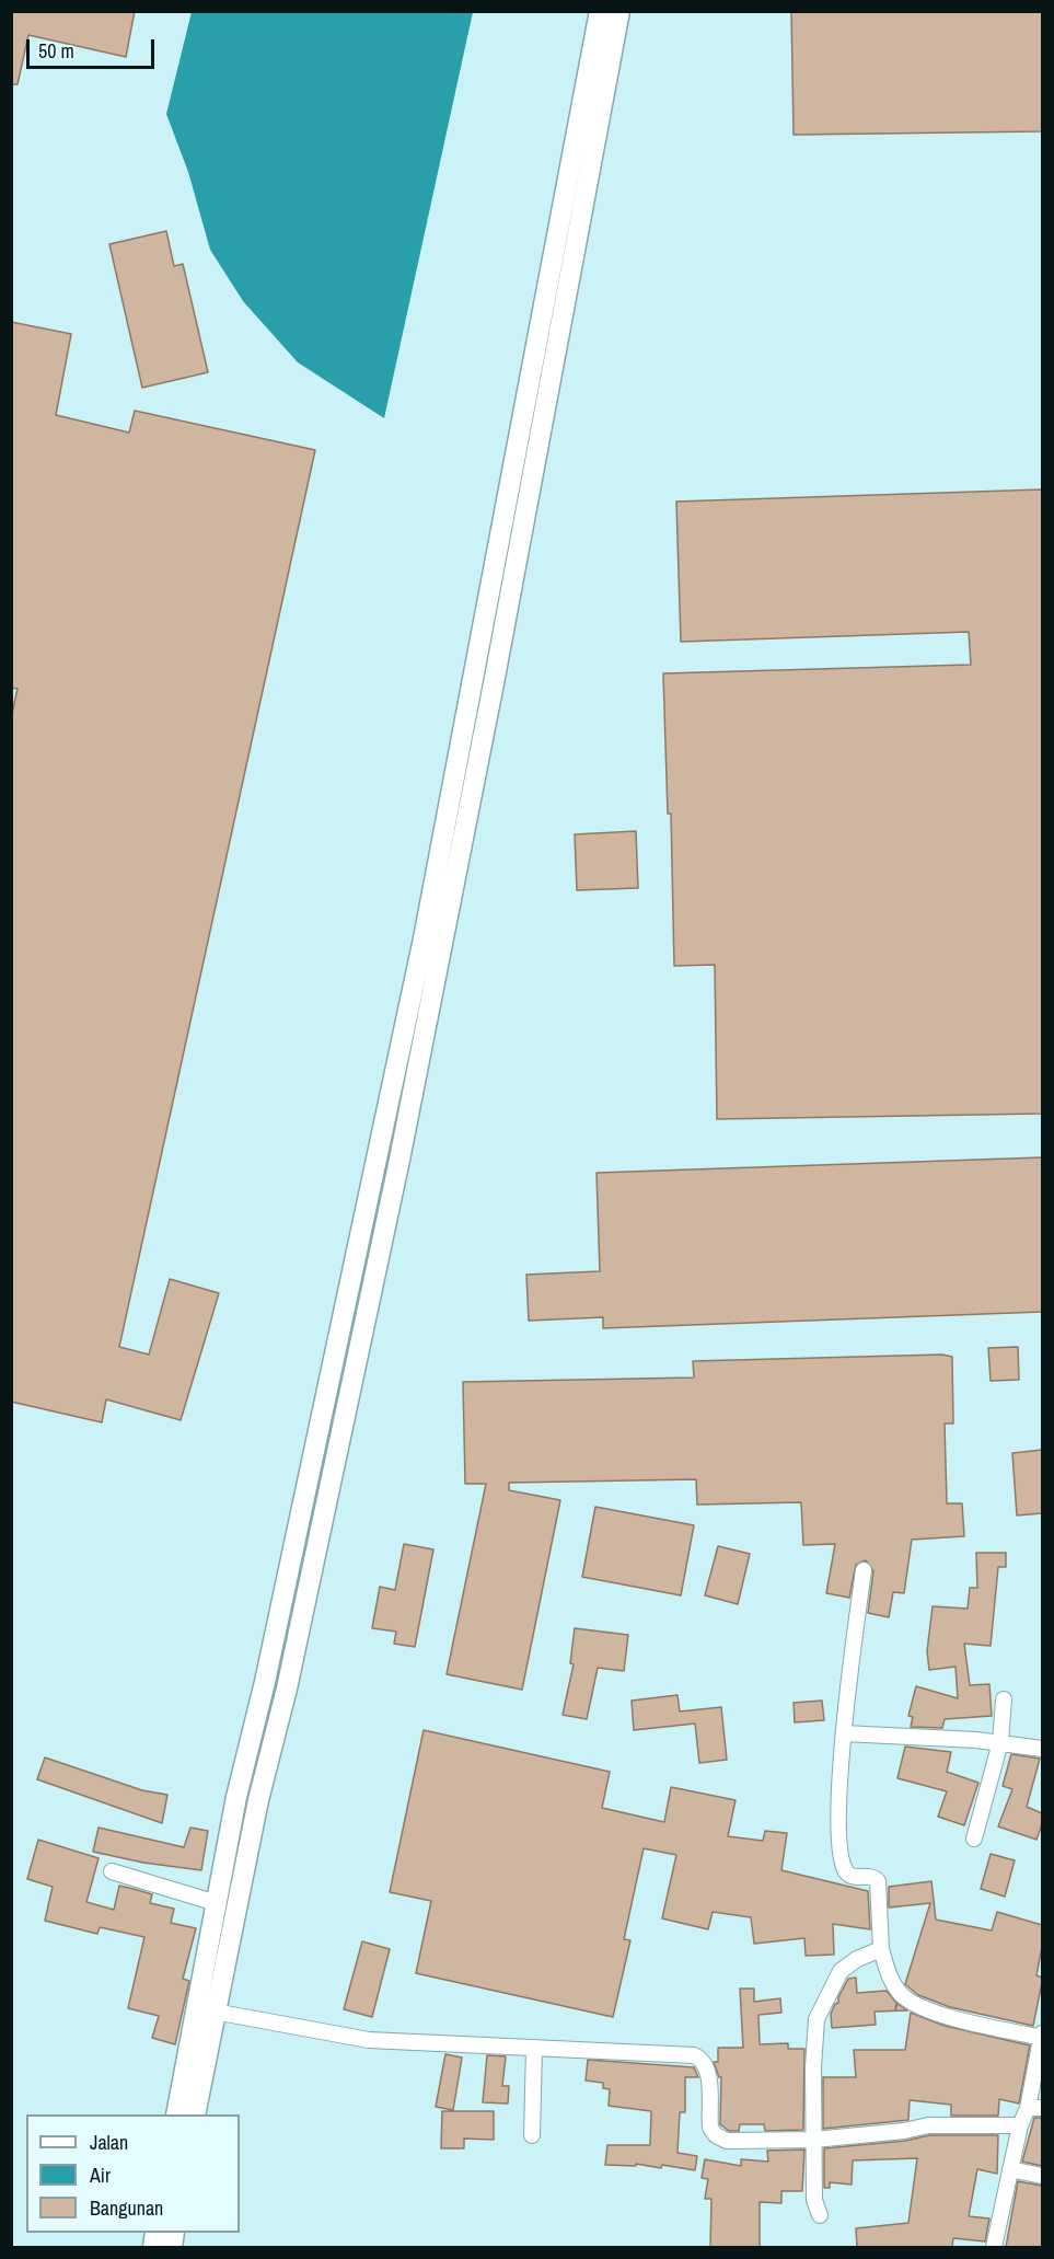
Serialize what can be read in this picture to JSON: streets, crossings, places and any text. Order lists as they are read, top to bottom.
{
  "legend": ["Jalan", "Air", "Bangunan"],
  "scale_bar": "50 m"
}
